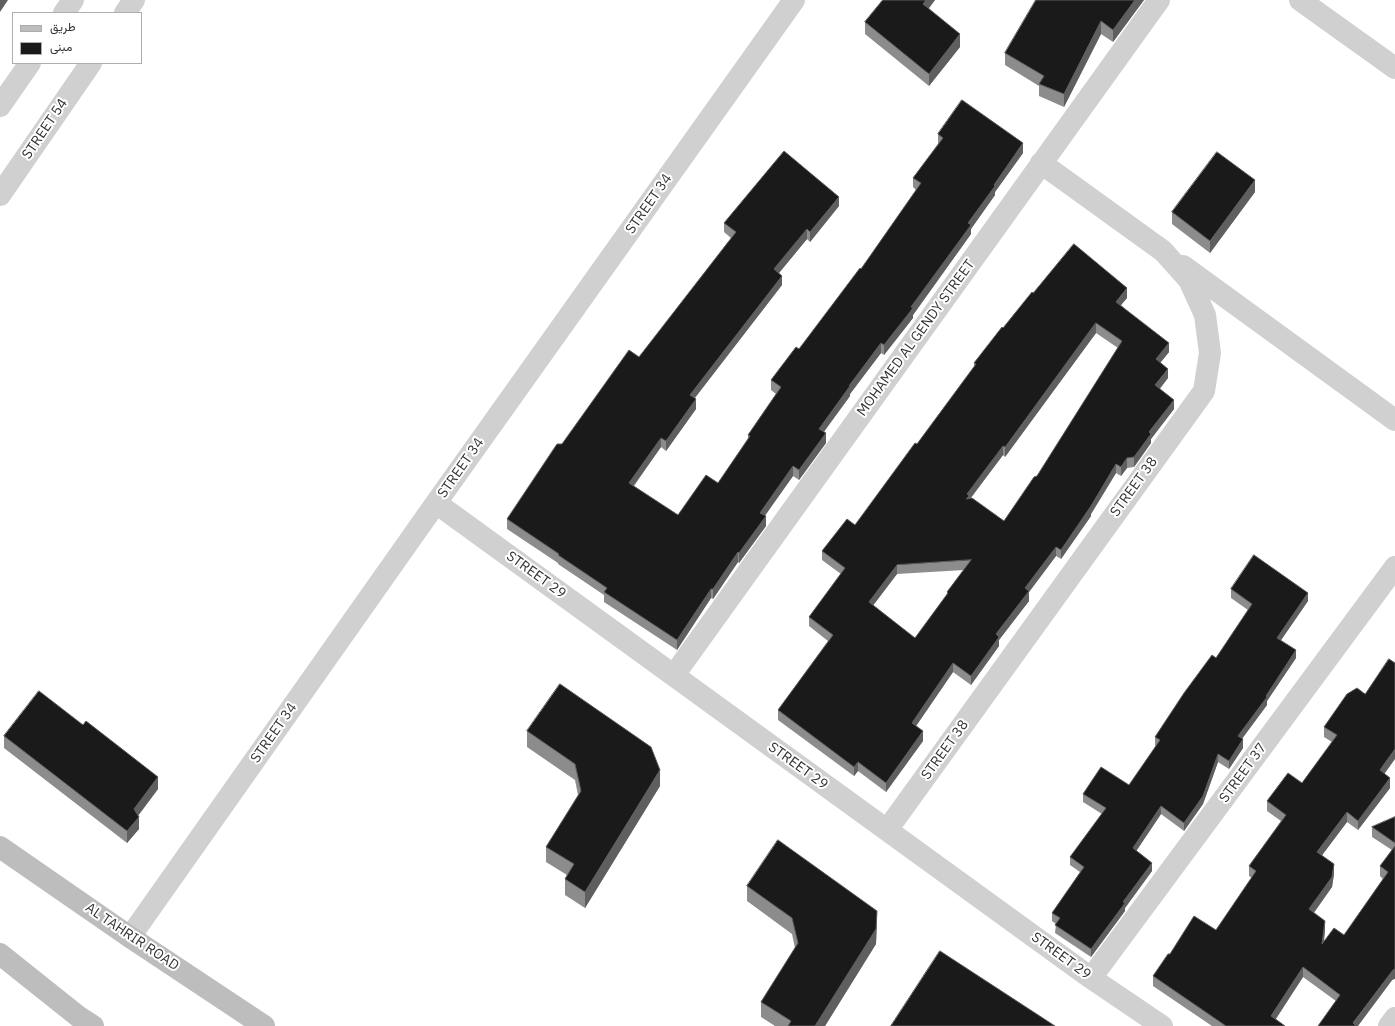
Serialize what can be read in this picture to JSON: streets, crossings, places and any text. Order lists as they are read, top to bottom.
{
  "streets": {
    "street": [
      "STREET 54",
      "STREET 34",
      "MOHAMED AL GENDY STREET",
      "STREET 38",
      "STREET 29",
      "STREET 37",
      "AL TAHRIR ROAD"
    ]
  },
  "crossings": [
    ["STREET 34", "STREET 29"],
    ["STREET 34", "AL TAHRIR ROAD"],
    ["MOHAMED AL GENDY STREET", "STREET 38"],
    ["MOHAMED AL GENDY STREET", "STREET 29"],
    ["STREET 38", "STREET 29"],
    ["STREET 29", "STREET 37"]
  ],
  "legend": ["طريق", "مبنى"]
}
